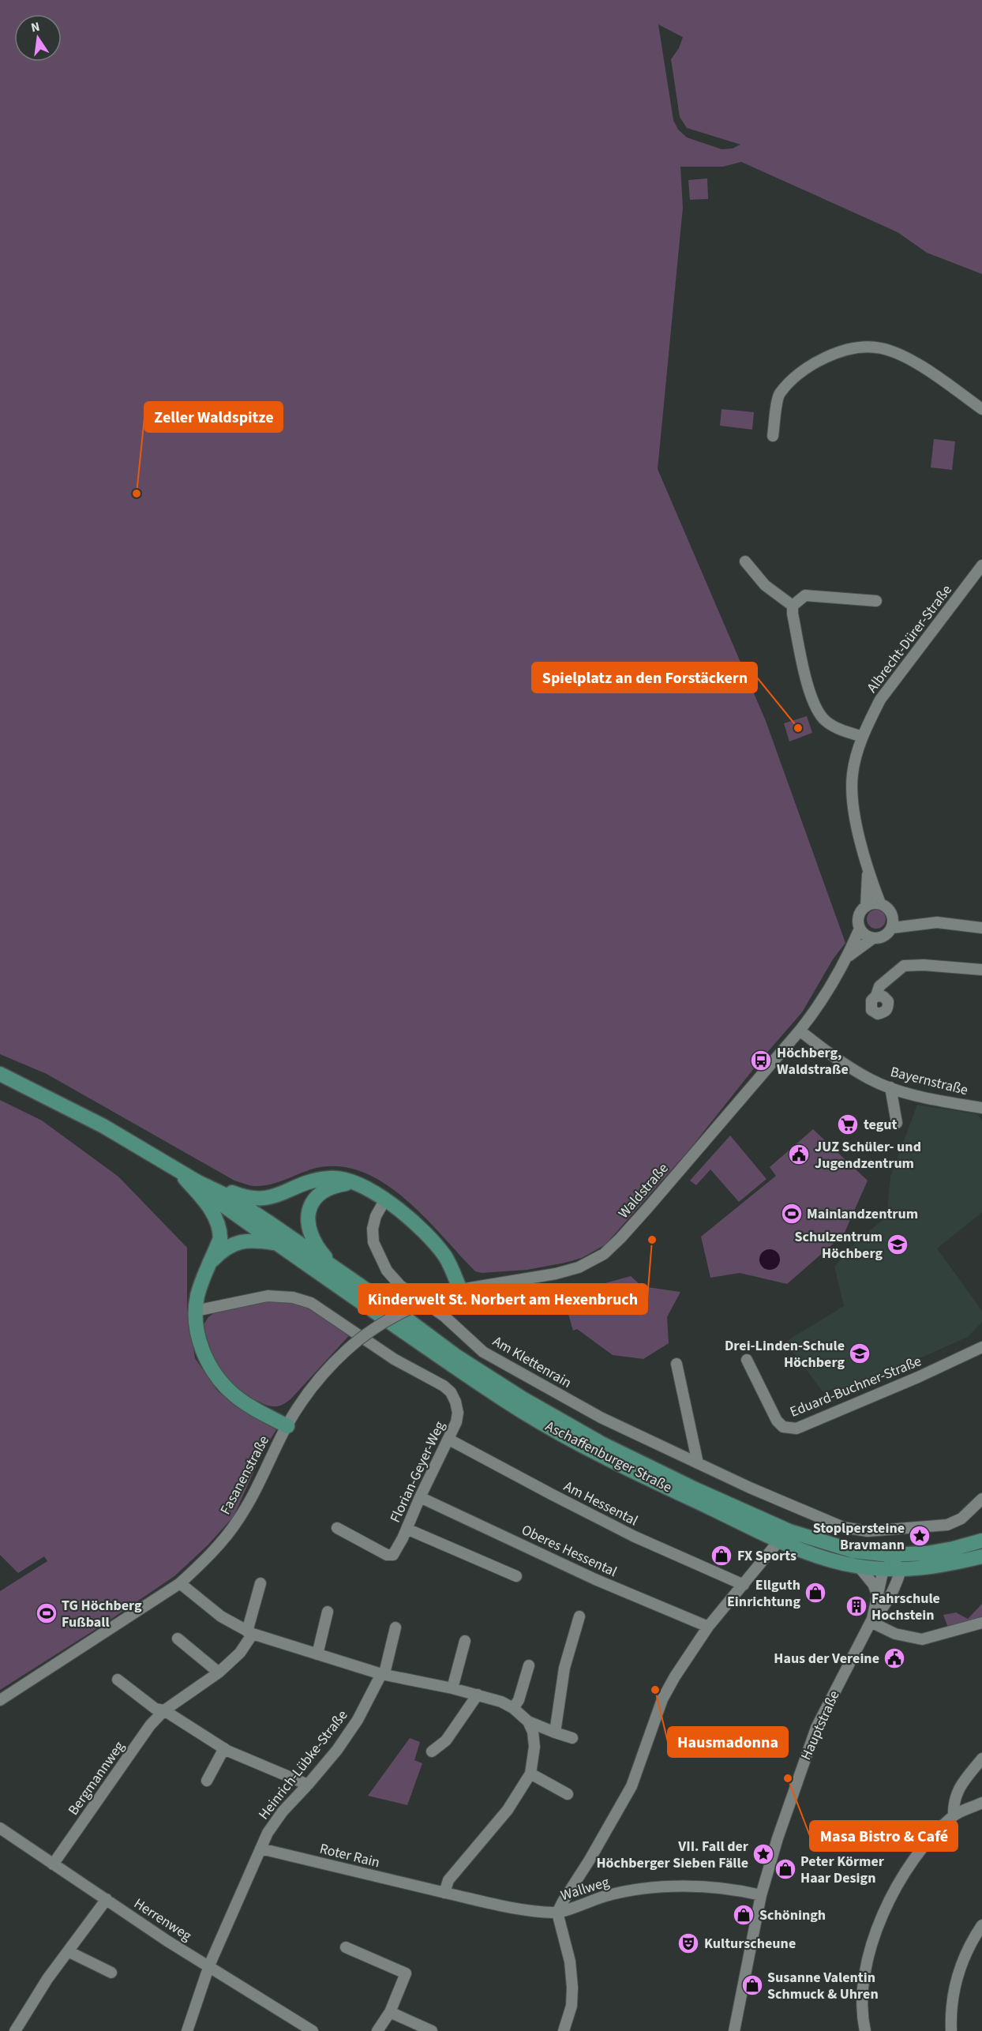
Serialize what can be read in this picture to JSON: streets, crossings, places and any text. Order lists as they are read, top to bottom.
{
  "streets": {
    "main road": ["Aschaffenburger Straße"],
    "street": [
      "Albrecht-Dürer-Straße",
      "Bayernstraße",
      "Waldstraße",
      "Am Klettenrain",
      "Eduard-Buchner-Straße",
      "Florian-Geyer-Weg",
      "Fasanenstraße",
      "Am Hessental",
      "Oberes Hessental",
      "Hauptstraße",
      "Heinrich-Lübke-Straße",
      "Bergmannweg",
      "Roter Rain",
      "Wallweg",
      "Herrenweg"
    ]
  },
  "crossings": [
    ["Albrecht-Dürer-Straße", "Waldstraße"],
    ["Bayernstraße", "Waldstraße"],
    ["Waldstraße", "Fasanenstraße"],
    ["Aschaffenburger Straße", "Hauptstraße"],
    ["Florian-Geyer-Weg", "Am Hessental"],
    ["Florian-Geyer-Weg", "Oberes Hessental"],
    ["Hauptstraße", "Wallweg"],
    ["Heinrich-Lübke-Straße", "Roter Rain"],
    ["Bergmannweg", "Herrenweg"],
    ["Roter Rain", "Wallweg"]
  ],
  "places": {
    "other": [
      "Zeller Waldspitze",
      "Spielplatz an den Forstäckern",
      "Kinderwelt St. Norbert am Hexenbruch",
      "Hausmadonna",
      "Masa Bistro & Café"
    ],
    "bus stop": ["Höchberg, Waldstraße"],
    "supermarket": ["tegut"],
    "public building": ["JUZ Schüler- und Jugendzentrum", "Haus der Vereine"],
    "sports": ["Mainlandzentrum", "TG Höchberg Fußball"],
    "school or university": ["Schulzentrum Höchberg", "Drei-Linden-Schule Höchberg"],
    "place": ["Stoplpersteine Bravmann", "VII. Fall der Höchberger Sieben Fälle"],
    "shop": [
      "FX Sports",
      "Ellguth Einrichtung",
      "Peter Körmer Haar Design",
      "Schöningh",
      "Susanne Valentin Schmuck & Uhren"
    ],
    "building": ["Fahrschule Hochstein"],
    "theatre": ["Kulturscheune"]
  },
  "north": "top"
}
